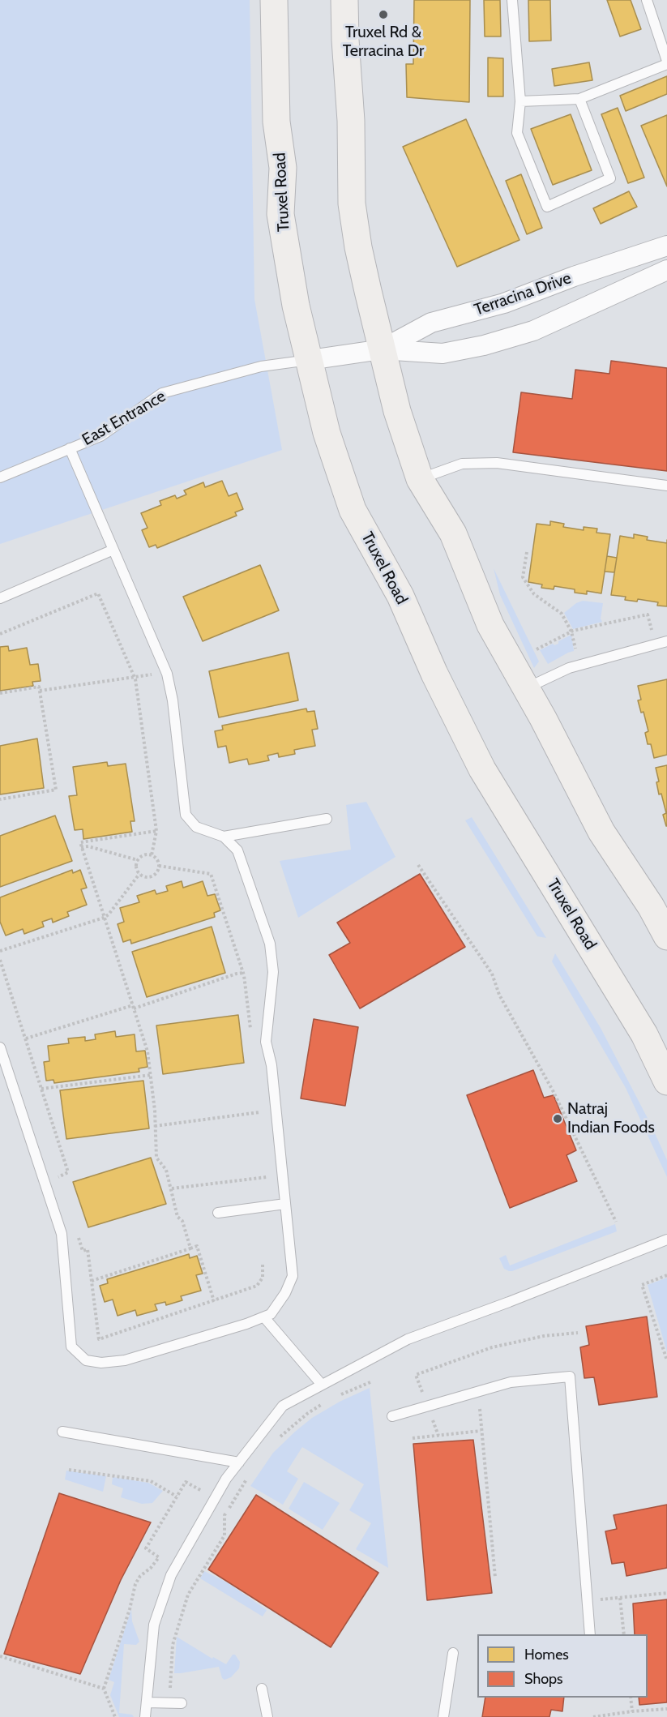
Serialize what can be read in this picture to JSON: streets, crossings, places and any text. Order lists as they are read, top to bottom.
{
  "streets": {
    "main road": ["Truxel Road"],
    "street": ["Terracina Drive"],
    "lane": ["East Entrance"]
  },
  "crossings": [
    ["Truxel Road", "Terracina Drive"],
    ["Truxel Road", "East Entrance"],
    ["Terracina Drive", "East Entrance"]
  ],
  "places": ["Truxel Rd & Terracina Dr", "Natraj Indian Foods"],
  "legend": ["Homes", "Shops"]
}
